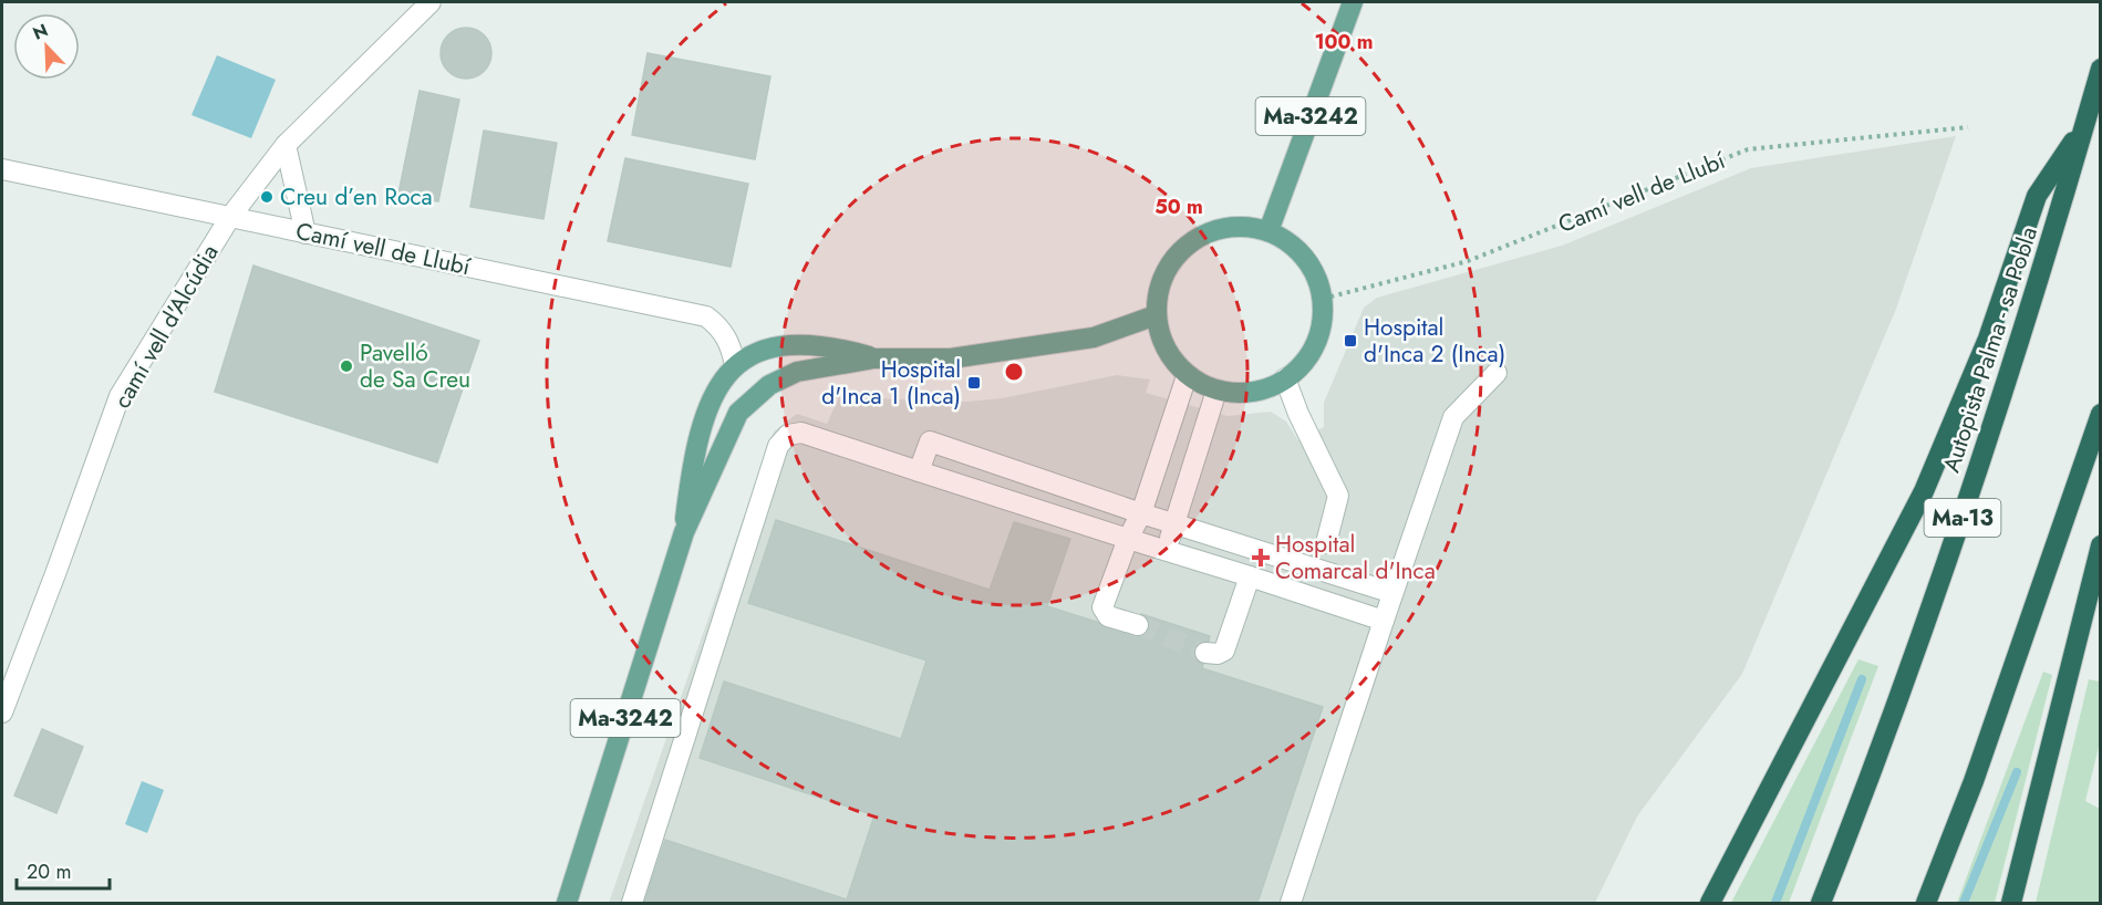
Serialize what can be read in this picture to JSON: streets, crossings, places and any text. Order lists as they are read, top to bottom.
{
  "streets": {
    "highway": ["Autopista Palma - sa Pobla", "Ma-13"],
    "main road": ["Ma-3242"],
    "street": ["Camí vell de Llubí", "camí vell d'Alcúdia"]
  },
  "crossings": [
    ["Ma-3242", "Camí vell de Llubí"],
    ["Camí vell de Llubí", "camí vell d'Alcúdia"]
  ],
  "places": {
    "other": ["Creu d’en Roca", "Pavelló de Sa Creu"],
    "transit": ["Hospital d'Inca 2 (Inca)", "Hospital d'Inca 1 (Inca)"],
    "health": ["Hospital Comarcal d'Inca"]
  },
  "scale_bar": "20 m",
  "north": "top left",
  "rings": ["100 m", "50 m"]
}
